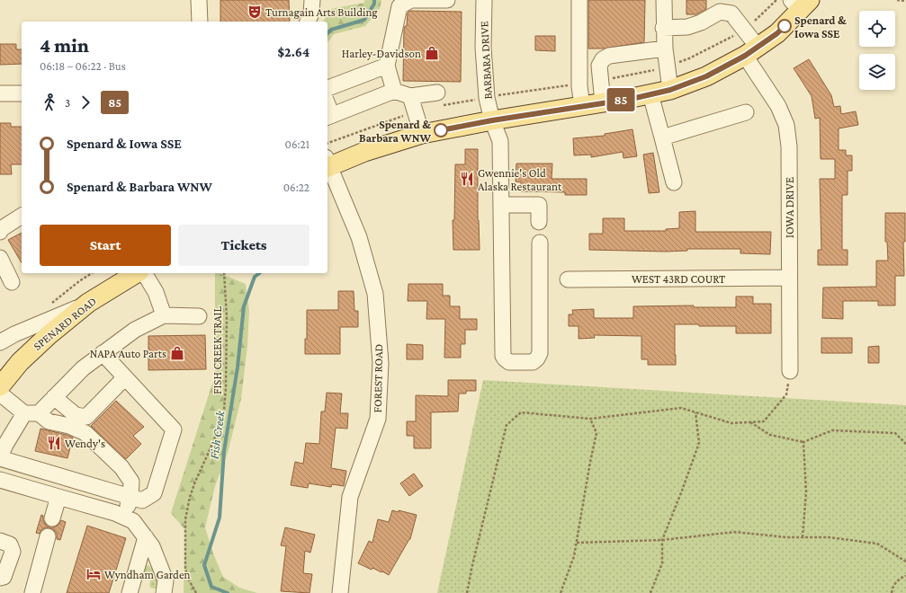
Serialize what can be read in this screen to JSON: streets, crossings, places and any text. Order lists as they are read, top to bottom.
{
  "streets": {
    "main road": ["SPENARD ROAD"],
    "street": [
      "BARBARA DRIVE",
      "IOWA DRIVE",
      "WEST 43RD COURT",
      "FOREST ROAD"
    ],
    "path": ["FISH CREEK TRAIL"]
  },
  "crossings": [
    ["IOWA DRIVE", "WEST 43RD COURT"]
  ],
  "water": ["Fish Creek"],
  "places": {
    "theatre": ["Turnagain Arts Building"],
    "other": ["Spenard & Iowa SSE", "Spenard & Barbara WNW"],
    "shop": ["Harley-Davidson", "NAPA Auto Parts"],
    "restaurant": ["Gwennie's Old Alaska Restaurant", "Wendy's"],
    "hotel": ["Wyndham Garden"]
  },
  "lines": ["bus line 85"],
  "page": {
    "on_map": "85",
    "heading": ["4 min", "06:18 – 06:22 · Bus", "$2.64"],
    "legs": ["3", "85"],
    "list": [
      {
        "name": "Spenard & Iowa SSE",
        "value": "06:21"
      },
      {
        "name": "Spenard & Barbara WNW",
        "value": "06:22"
      }
    ],
    "buttons": ["Start", "Tickets"]
  }
}
